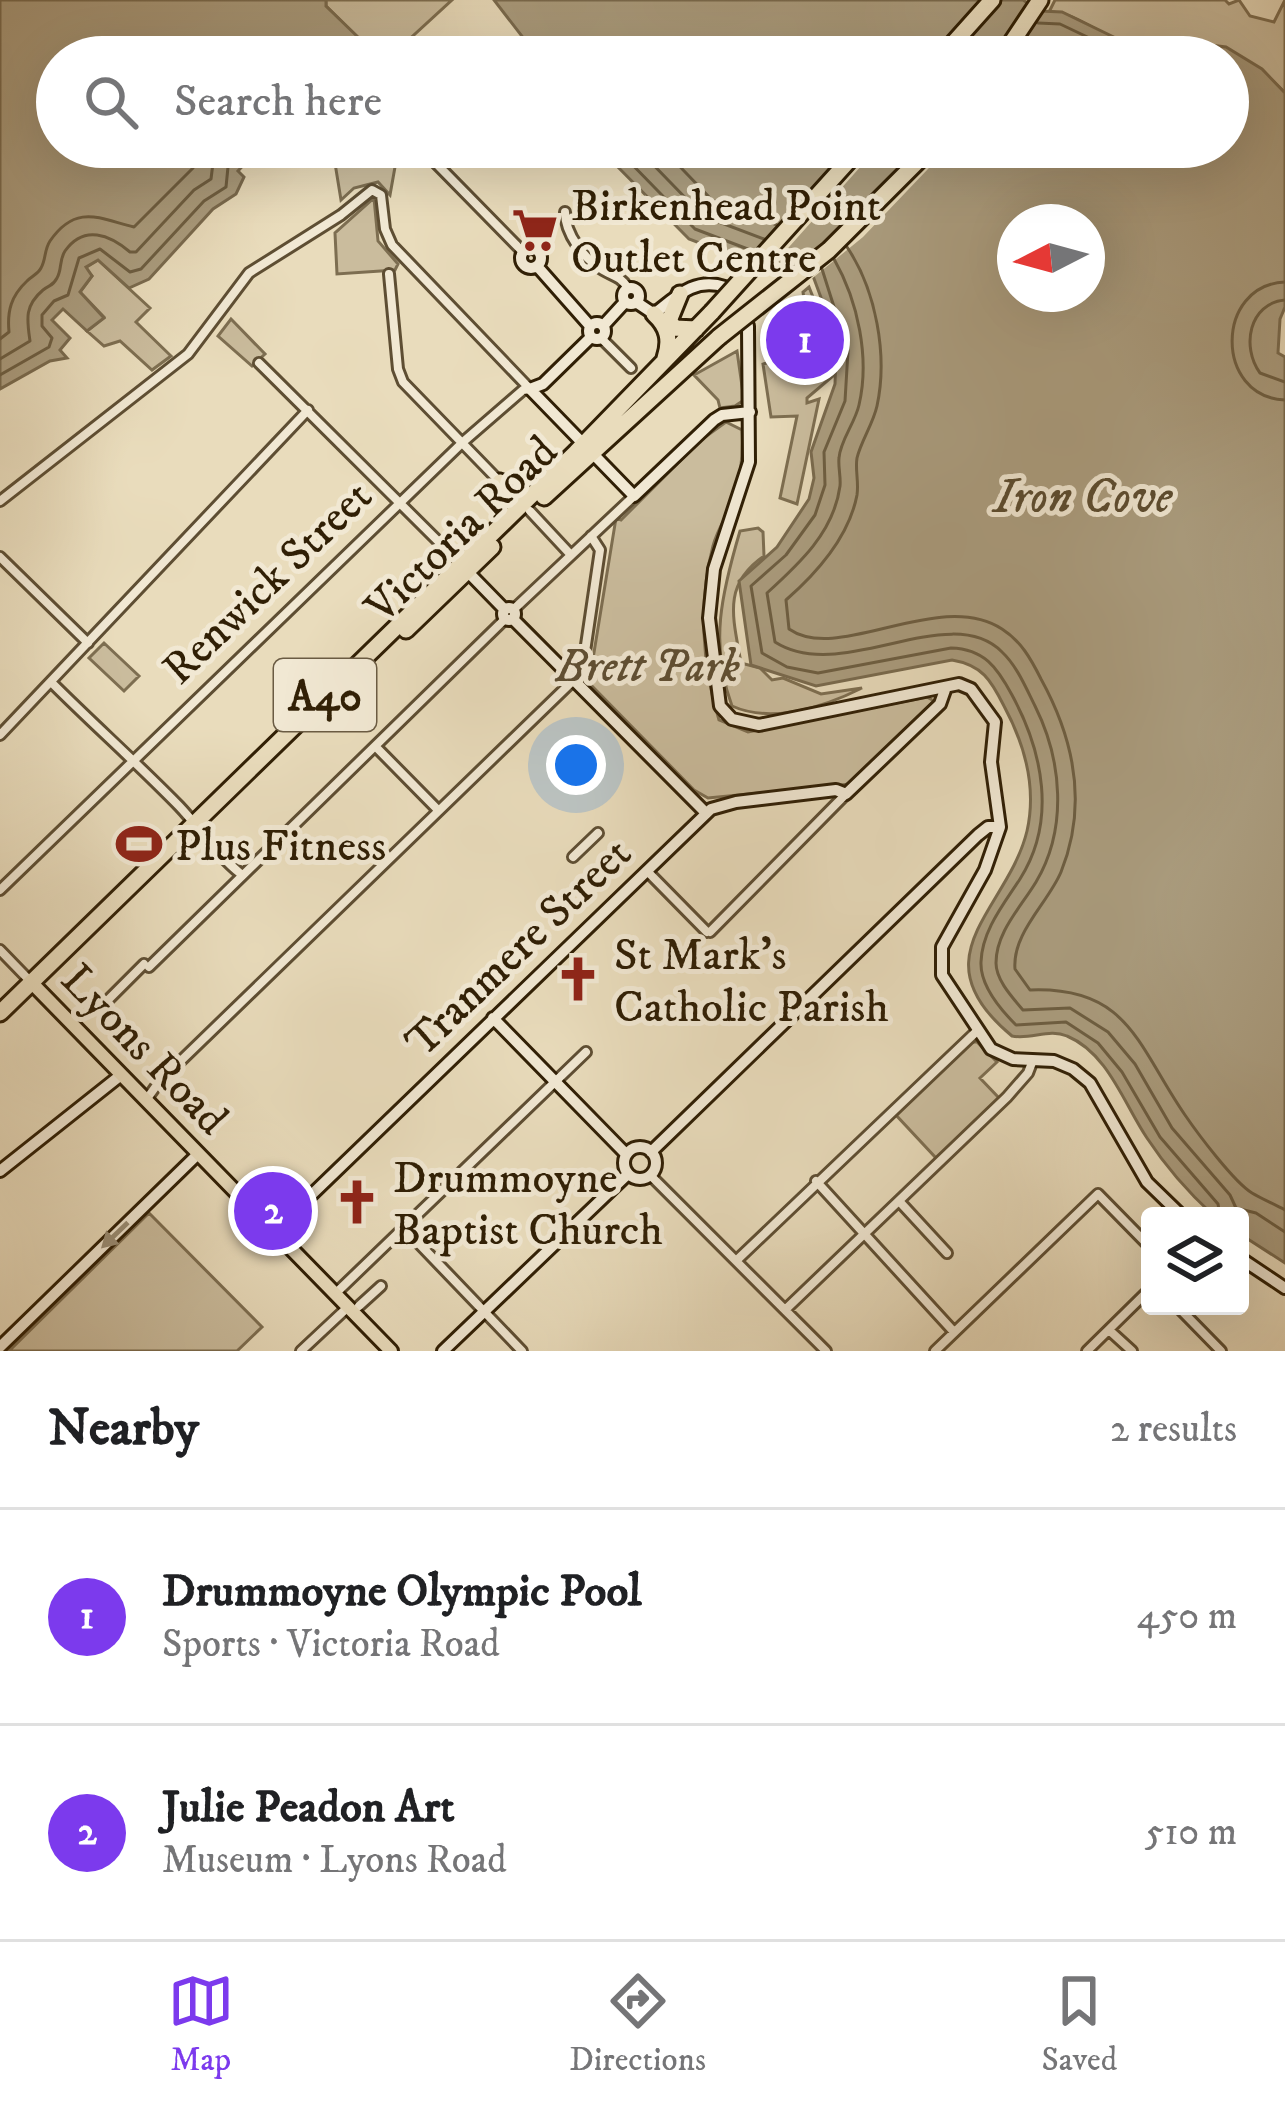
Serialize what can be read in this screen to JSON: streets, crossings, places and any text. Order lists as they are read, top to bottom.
{
  "streets": {
    "highway": ["Victoria Road", "A40"],
    "main road": ["Lyons Road"],
    "street": ["Renwick Street", "Tranmere Street"]
  },
  "crossings": [
    ["Victoria Road", "Lyons Road"],
    ["Tranmere Street", "Lyons Road"]
  ],
  "water": ["Iron Cove"],
  "parks": ["Brett Park"],
  "places": {
    "supermarket": ["Birkenhead Point Outlet Centre"],
    "sports": ["Plus Fitness"],
    "church": ["St Mark's Catholic Parish", "Drummoyne Baptist Church"]
  },
  "north": "left",
  "page": {
    "search": "Search here",
    "pins": ["1", "2"],
    "heading": ["Nearby", "2 results"],
    "list": [
      {
        "mark": "1",
        "name": "Drummoyne Olympic Pool",
        "note": "Sports · Victoria Road",
        "value": "450 m"
      },
      {
        "mark": "2",
        "name": "Julie Peadon Art",
        "note": "Museum · Lyons Road",
        "value": "510 m"
      }
    ],
    "nav": ["Map", "Directions", "Saved"]
  }
}
